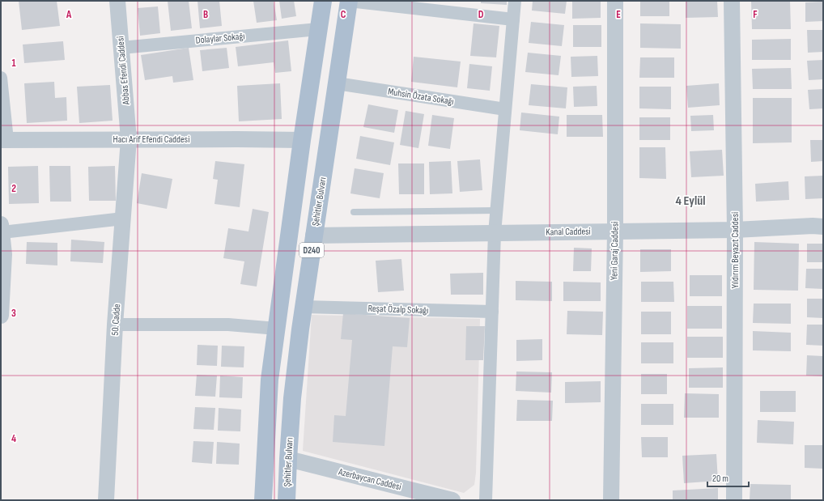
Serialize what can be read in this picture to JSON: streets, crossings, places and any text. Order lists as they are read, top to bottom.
{
  "streets": {
    "main road": ["Şehitler Bulvarı", "D240"],
    "street": [
      "Dolaylar Sokağı",
      "Abbas Efendi Caddesi",
      "Muhsin Özata Sokağı",
      "Hacı Arif Efendi Caddesi",
      "Kanal Caddesi",
      "Yıldırım Beyazıt Caddesi",
      "Yeni Garaj Caddesi",
      "Reşat Özalp Sokağı",
      "50. Cadde",
      "Azerbaycan Caddesi"
    ]
  },
  "crossings": [
    ["Dolaylar Sokağı", "Abbas Efendi Caddesi"],
    ["Dolaylar Sokağı", "D240"],
    ["Abbas Efendi Caddesi", "Hacı Arif Efendi Caddesi"],
    ["Abbas Efendi Caddesi", "50. Cadde"],
    ["Muhsin Özata Sokağı", "Şehitler Bulvarı"],
    ["Hacı Arif Efendi Caddesi", "D240"],
    ["Hacı Arif Efendi Caddesi", "50. Cadde"],
    ["Şehitler Bulvarı", "Kanal Caddesi"],
    ["Şehitler Bulvarı", "Reşat Özalp Sokağı"],
    ["Şehitler Bulvarı", "Azerbaycan Caddesi"],
    ["Kanal Caddesi", "Yıldırım Beyazıt Caddesi"],
    ["Kanal Caddesi", "Yeni Garaj Caddesi"]
  ],
  "districts": ["4 Eylül"],
  "scale_bar": "20 m",
  "grid": {
    "columns": [
      "A",
      "B",
      "C",
      "D",
      "E",
      "F"
    ],
    "rows": [
      "1",
      "2",
      "3",
      "4"
    ]
  }
}
